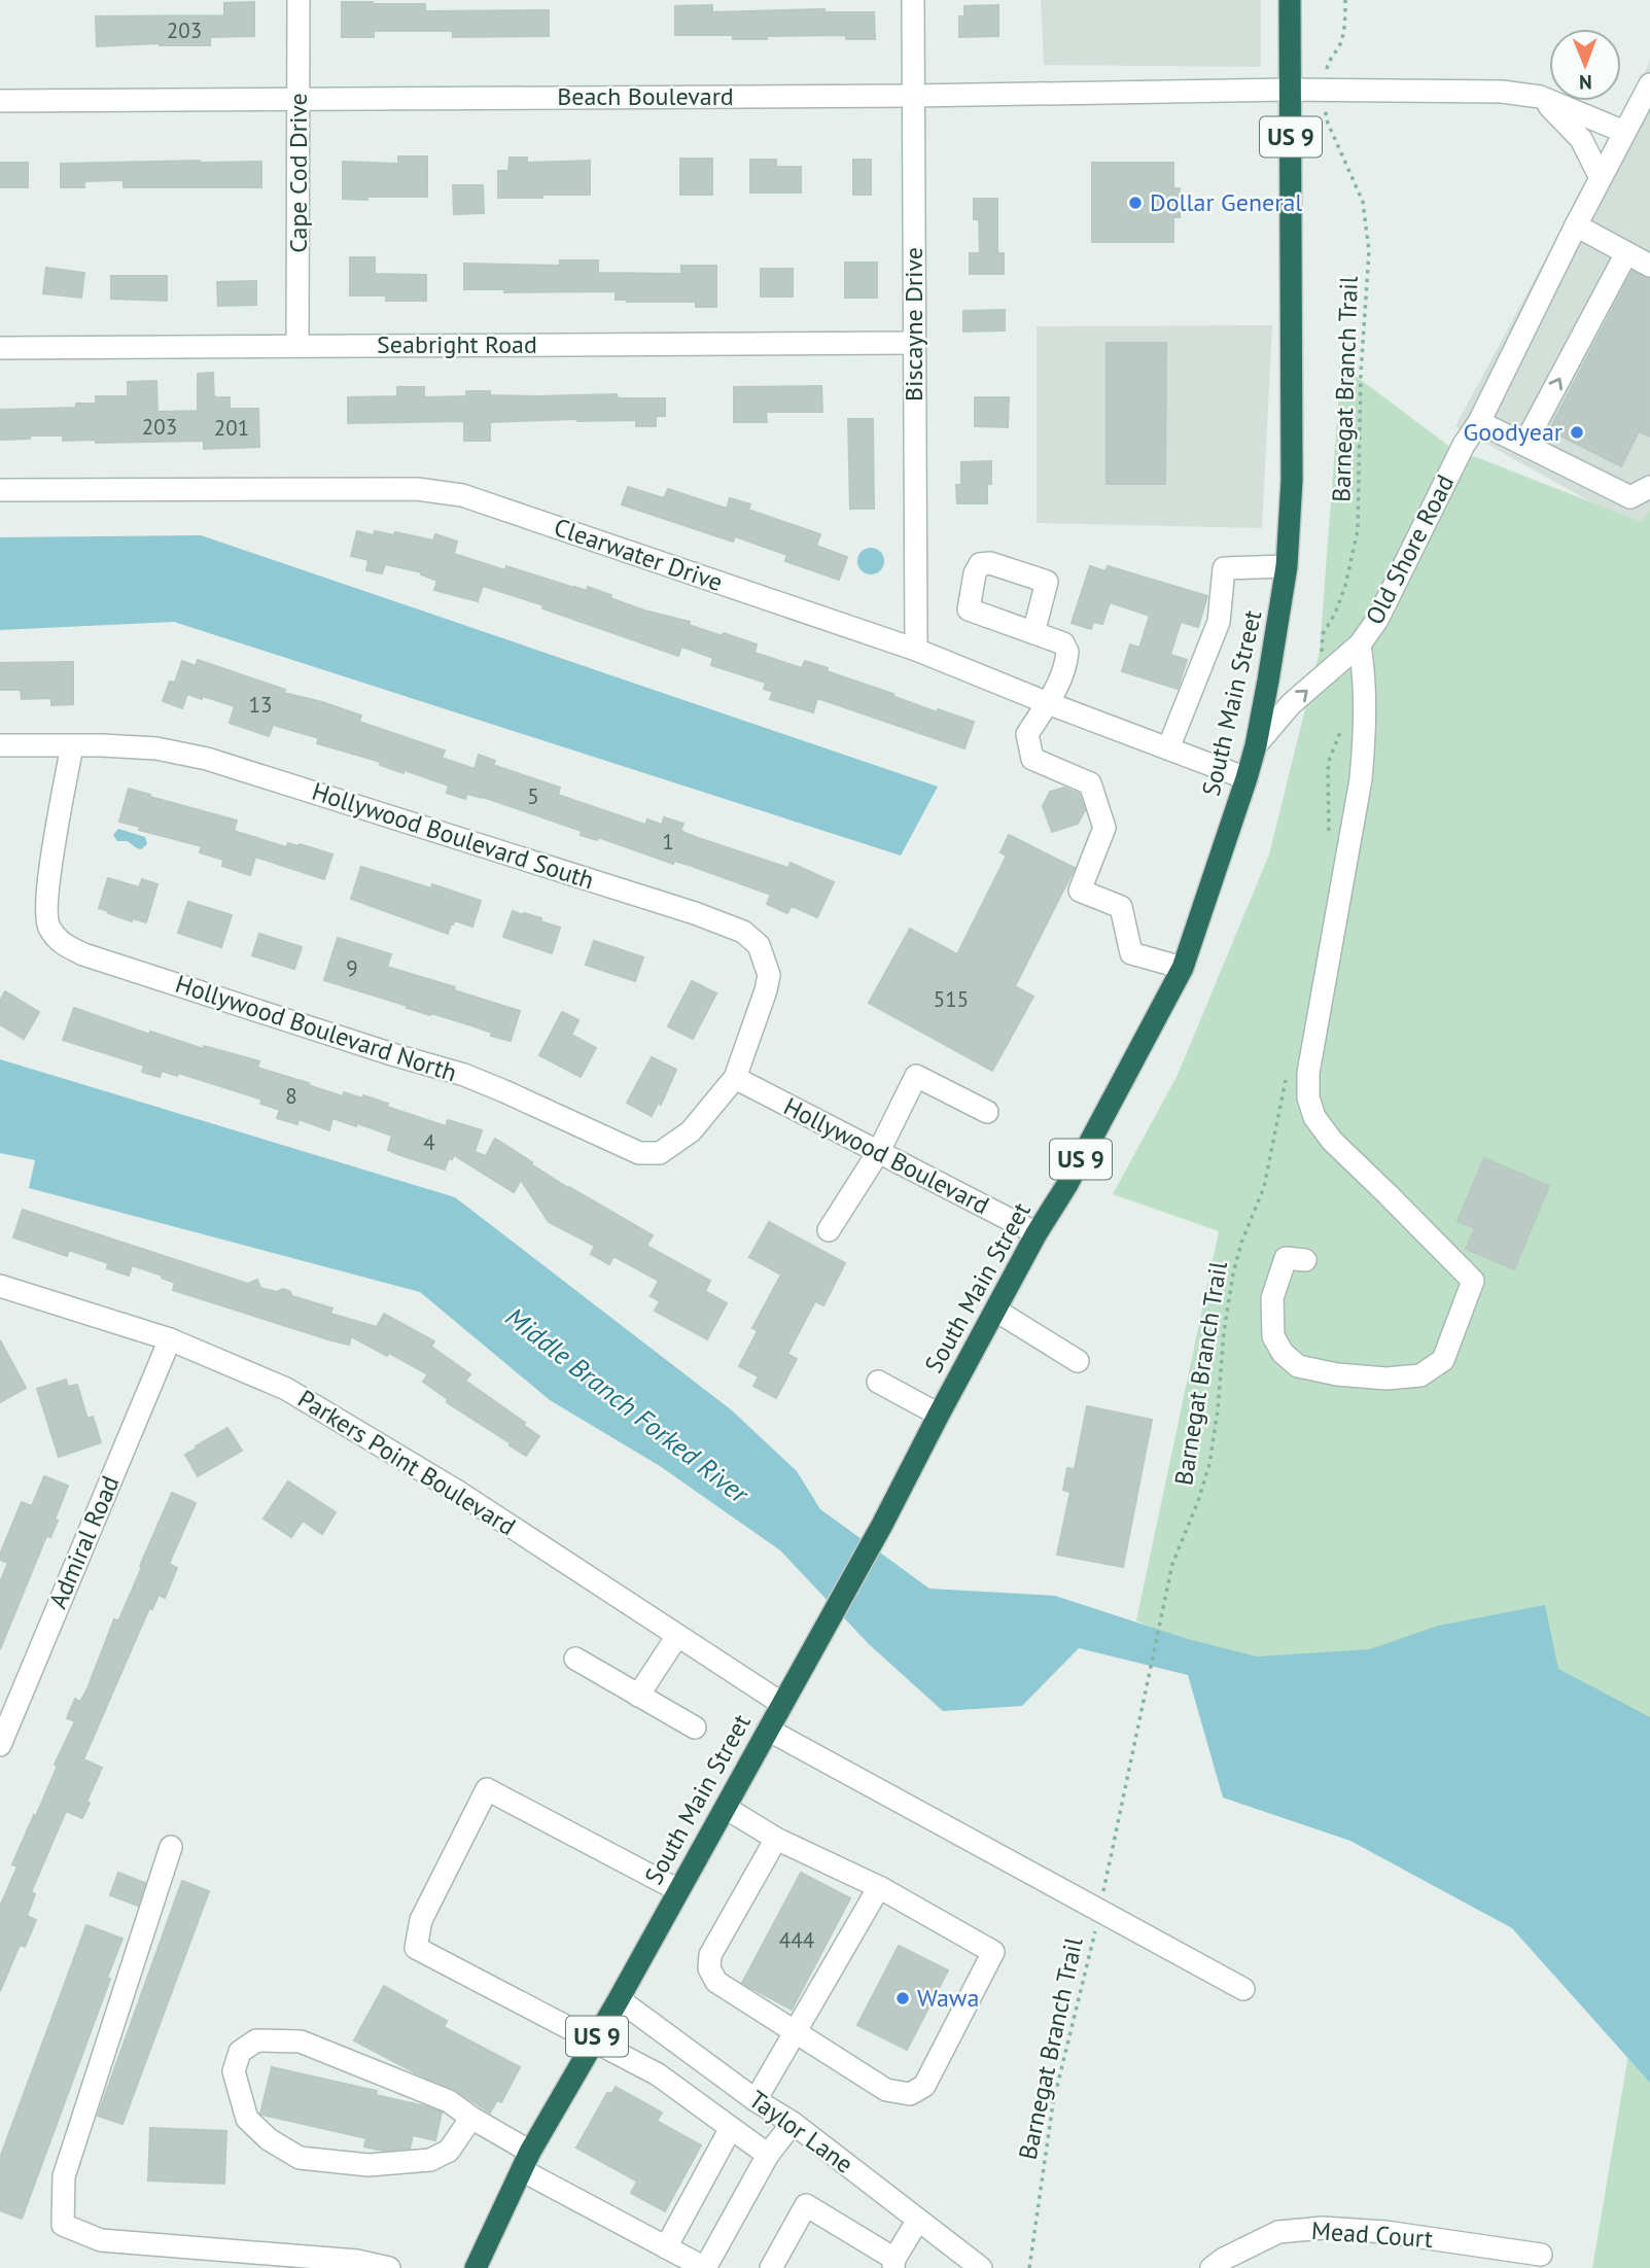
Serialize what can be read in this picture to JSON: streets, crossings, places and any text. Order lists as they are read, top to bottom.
{
  "streets": {
    "highway": ["US 9", "South Main Street"],
    "street": [
      "Beach Boulevard",
      "Cape Cod Drive",
      "Biscayne Drive",
      "Seabright Road",
      "Old Shore Road",
      "Clearwater Drive",
      "Hollywood Boulevard South",
      "Hollywood Boulevard North",
      "Hollywood Boulevard",
      "Parkers Point Boulevard",
      "Admiral Road",
      "Taylor Lane",
      "Mead Court"
    ],
    "path": ["Barnegat Branch Trail"]
  },
  "crossings": [
    ["Beach Boulevard", "Cape Cod Drive"],
    ["Beach Boulevard", "Biscayne Drive"],
    ["Beach Boulevard", "South Main Street"],
    ["Cape Cod Drive", "Seabright Road"],
    ["Biscayne Drive", "Seabright Road"],
    ["Biscayne Drive", "Clearwater Drive"],
    ["Old Shore Road", "South Main Street"],
    ["Clearwater Drive", "South Main Street"],
    ["South Main Street", "Hollywood Boulevard"],
    ["South Main Street", "Parkers Point Boulevard"],
    ["South Main Street", "Taylor Lane"],
    ["Hollywood Boulevard South", "Hollywood Boulevard North"],
    ["Hollywood Boulevard South", "Hollywood Boulevard"],
    ["Hollywood Boulevard North", "Hollywood Boulevard"],
    ["Parkers Point Boulevard", "Admiral Road"]
  ],
  "water": ["Middle Branch Forked River"],
  "places": ["Dollar General", "Goodyear", "Wawa"],
  "house_numbers": [
    "203",
    "203",
    "201",
    "13",
    "5",
    "1",
    "9",
    "515",
    "8",
    "4",
    "444"
  ],
  "north": "bottom"
}
